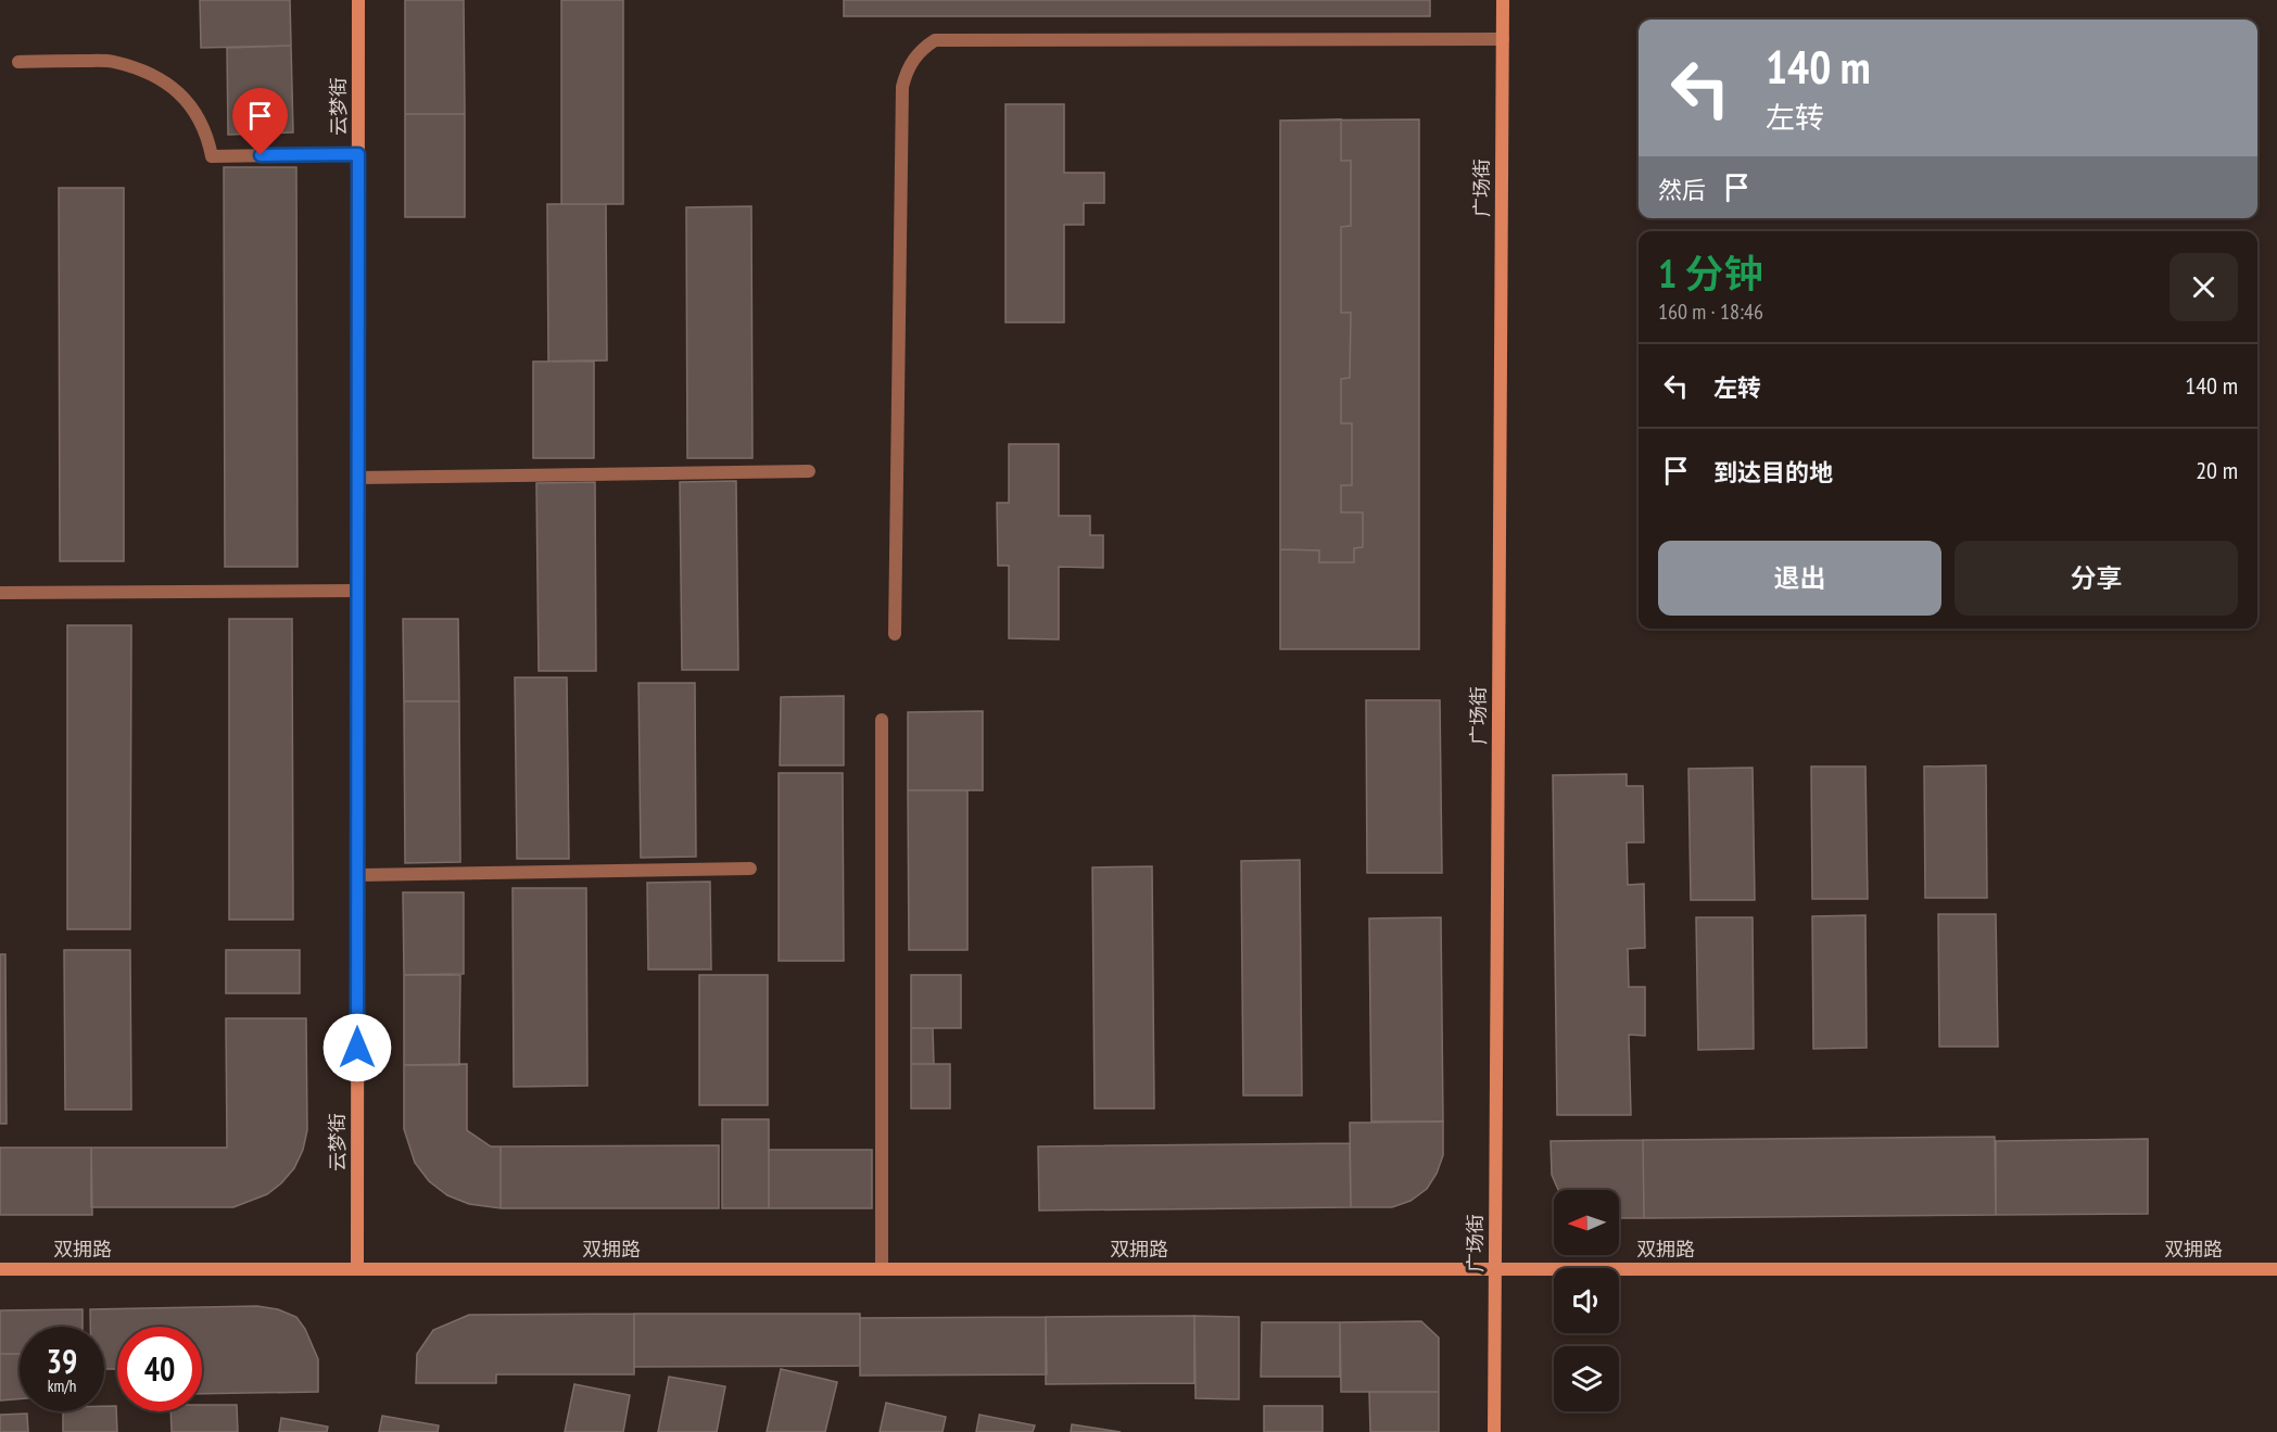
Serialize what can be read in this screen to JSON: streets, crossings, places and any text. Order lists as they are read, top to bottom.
{
  "streets": {
    "street": ["云梦街", "广场街", "双拥路"]
  },
  "crossings": [
    ["云梦街", "双拥路"],
    ["广场街", "双拥路"]
  ],
  "north": "left",
  "page": {
    "turn": ["140 m", "左转"],
    "then": "然后",
    "heading": ["1 分钟", "160 m · 18:46"],
    "list": [
      {
        "name": "左转",
        "value": "140 m"
      },
      {
        "name": "到达目的地",
        "value": "20 m"
      }
    ],
    "buttons": ["退出", "分享"],
    "speed": "39 km/h",
    "limit": "40"
  }
}
